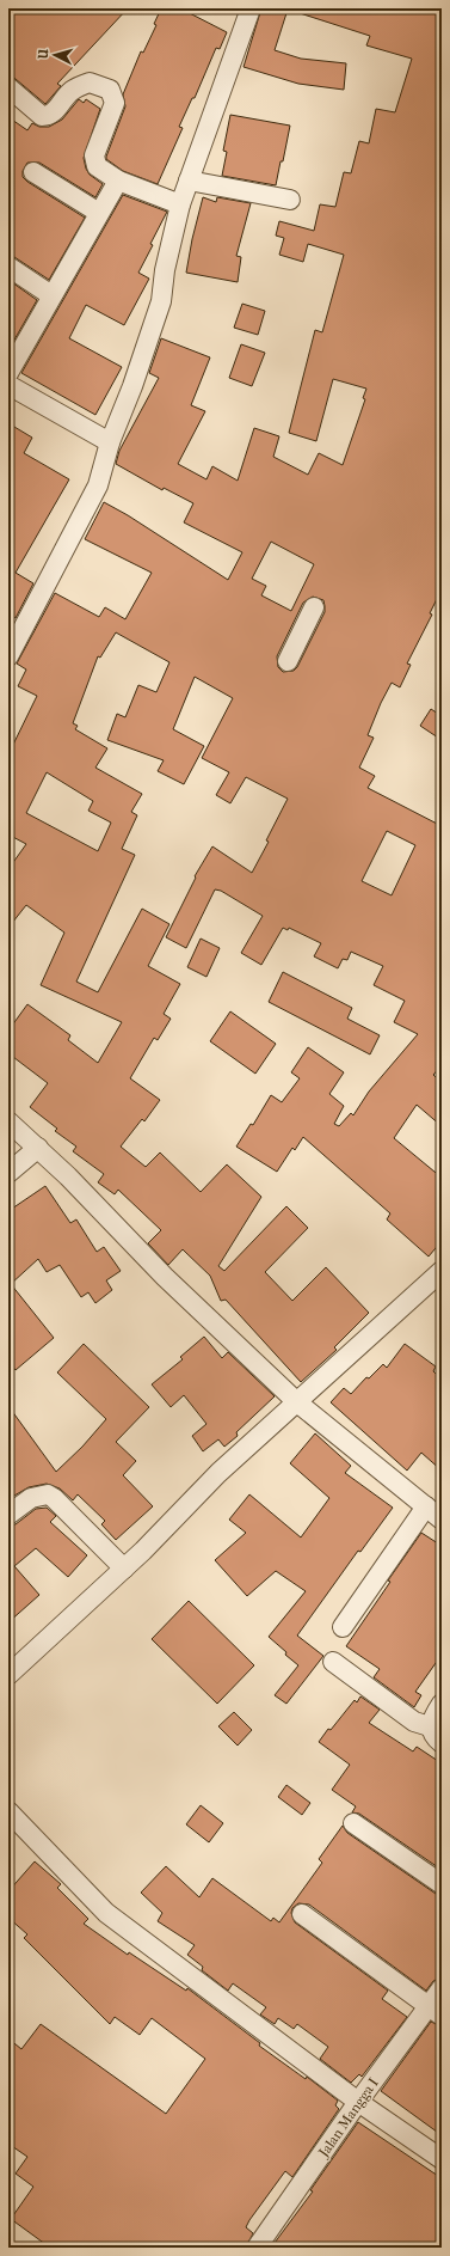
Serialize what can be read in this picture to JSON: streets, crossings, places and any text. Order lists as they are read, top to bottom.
{
  "streets": {
    "street": ["Jalan Mangga I"]
  },
  "north": "left"
}
